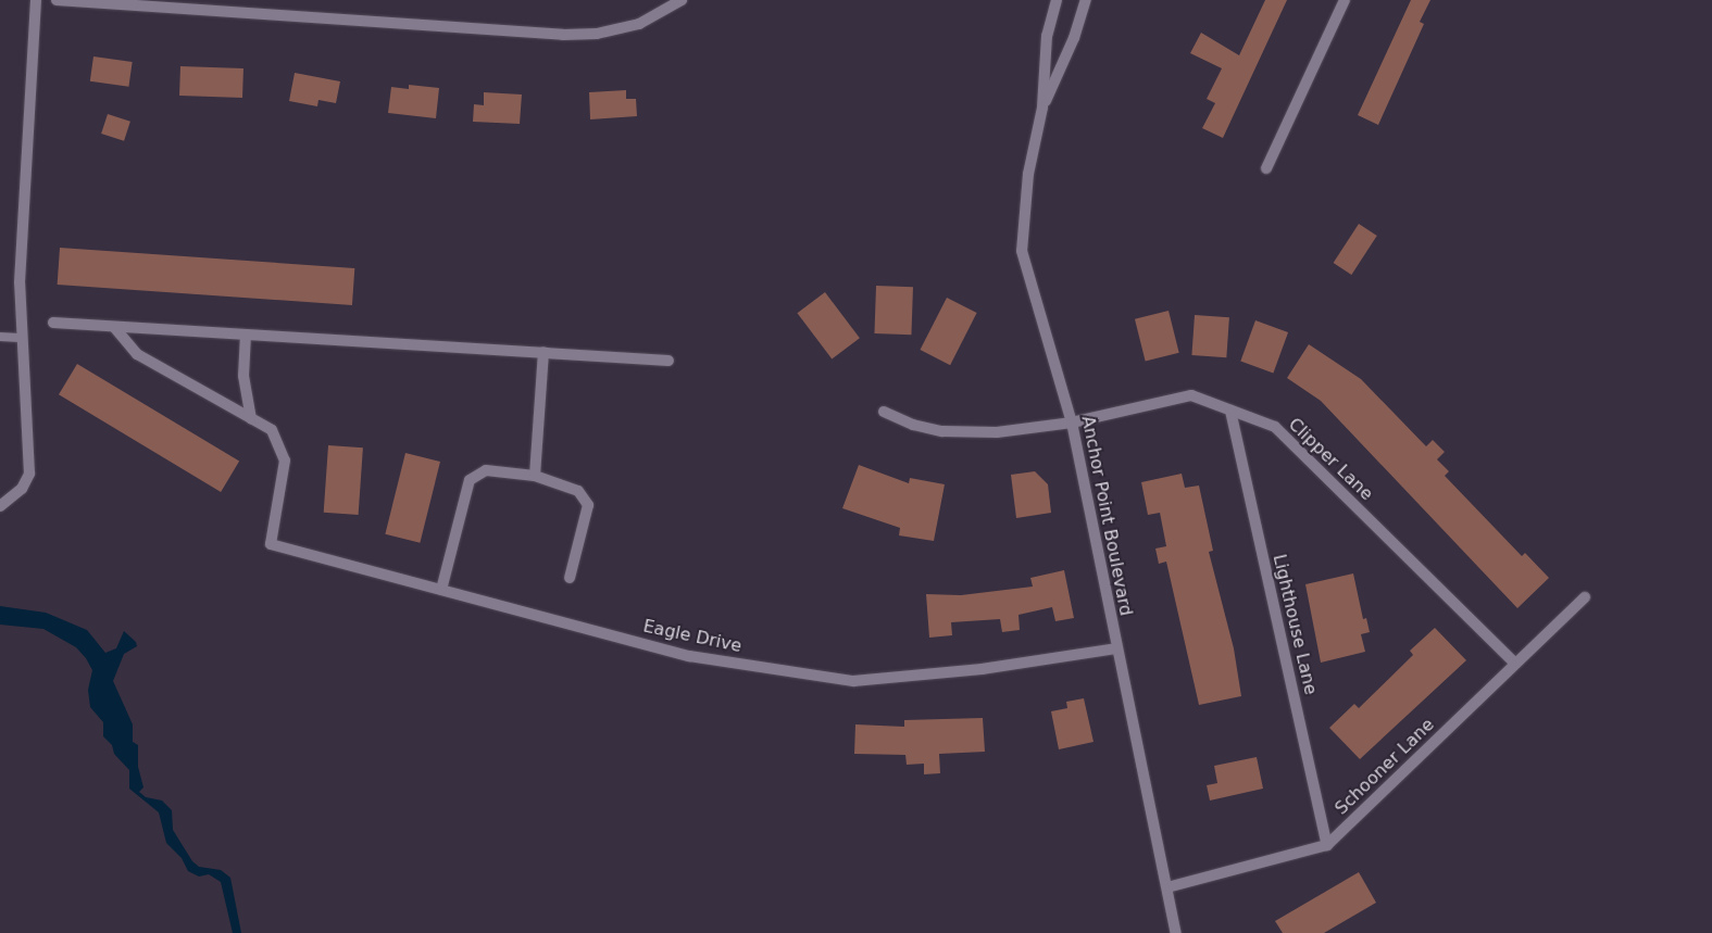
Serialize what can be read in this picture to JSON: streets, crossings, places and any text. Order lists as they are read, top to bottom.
{
  "streets": {
    "street": [
      "Clipper Lane",
      "Anchor Point Boulevard",
      "Lighthouse Lane",
      "Eagle Drive",
      "Schooner Lane"
    ]
  },
  "crossings": [
    ["Clipper Lane", "Anchor Point Boulevard"],
    ["Clipper Lane", "Lighthouse Lane"],
    ["Clipper Lane", "Schooner Lane"],
    ["Anchor Point Boulevard", "Eagle Drive"],
    ["Anchor Point Boulevard", "Schooner Lane"],
    ["Lighthouse Lane", "Schooner Lane"]
  ]
}
